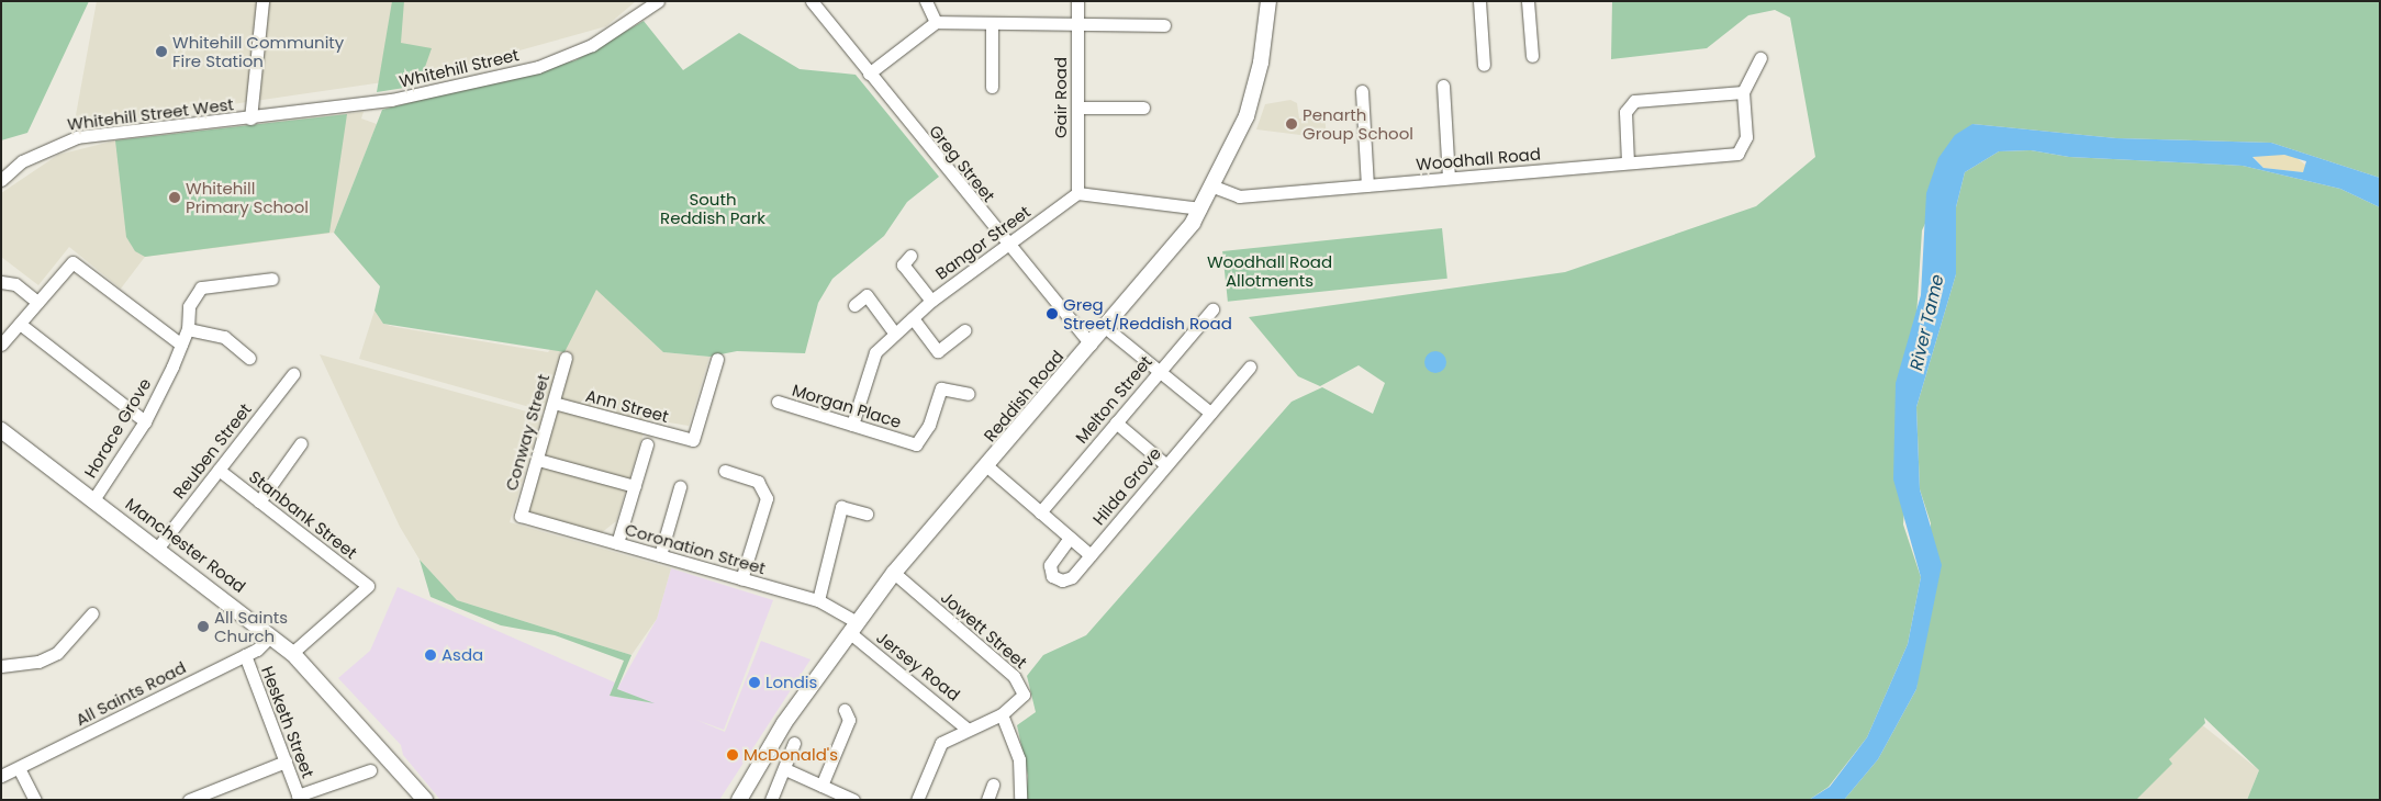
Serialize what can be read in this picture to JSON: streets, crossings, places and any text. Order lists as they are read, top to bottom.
{
  "streets": {
    "main road": ["Reddish Road", "Manchester Road"],
    "street": [
      "Whitehill Street",
      "Gair Road",
      "Whitehill Street West",
      "Woodhall Road",
      "Greg Street",
      "Bangor Street",
      "Melton Street",
      "Ann Street",
      "Morgan Place",
      "Horace Grove",
      "Conway Street",
      "Reuben Street",
      "Hilda Grove",
      "Stanbank Street",
      "Coronation Street",
      "Jowett Street",
      "Jersey Road",
      "All Saints Road",
      "Hesketh Street"
    ]
  },
  "crossings": [
    ["Whitehill Street", "Whitehill Street West"],
    ["Gair Road", "Bangor Street"],
    ["Woodhall Road", "Reddish Road"],
    ["Greg Street", "Bangor Street"],
    ["Greg Street", "Reddish Road"],
    ["Bangor Street", "Morgan Place"],
    ["Reddish Road", "Coronation Street"],
    ["Reddish Road", "Jowett Street"],
    ["Reddish Road", "Jersey Road"],
    ["Ann Street", "Conway Street"],
    ["Horace Grove", "Manchester Road"],
    ["Conway Street", "Coronation Street"],
    ["Reuben Street", "Stanbank Street"],
    ["Reuben Street", "Manchester Road"],
    ["Stanbank Street", "Manchester Road"],
    ["Manchester Road", "All Saints Road"],
    ["Coronation Street", "Jersey Road"],
    ["All Saints Road", "Hesketh Street"]
  ],
  "water": ["River Tame"],
  "parks": ["South Reddish Park", "Woodhall Road Allotments"],
  "places": [
    "Whitehill Community Fire Station",
    "Penarth Group School",
    "Whitehill Primary School",
    "Greg Street/Reddish Road",
    "All Saints Church",
    "Asda",
    "Londis",
    "McDonald's"
  ]
}
